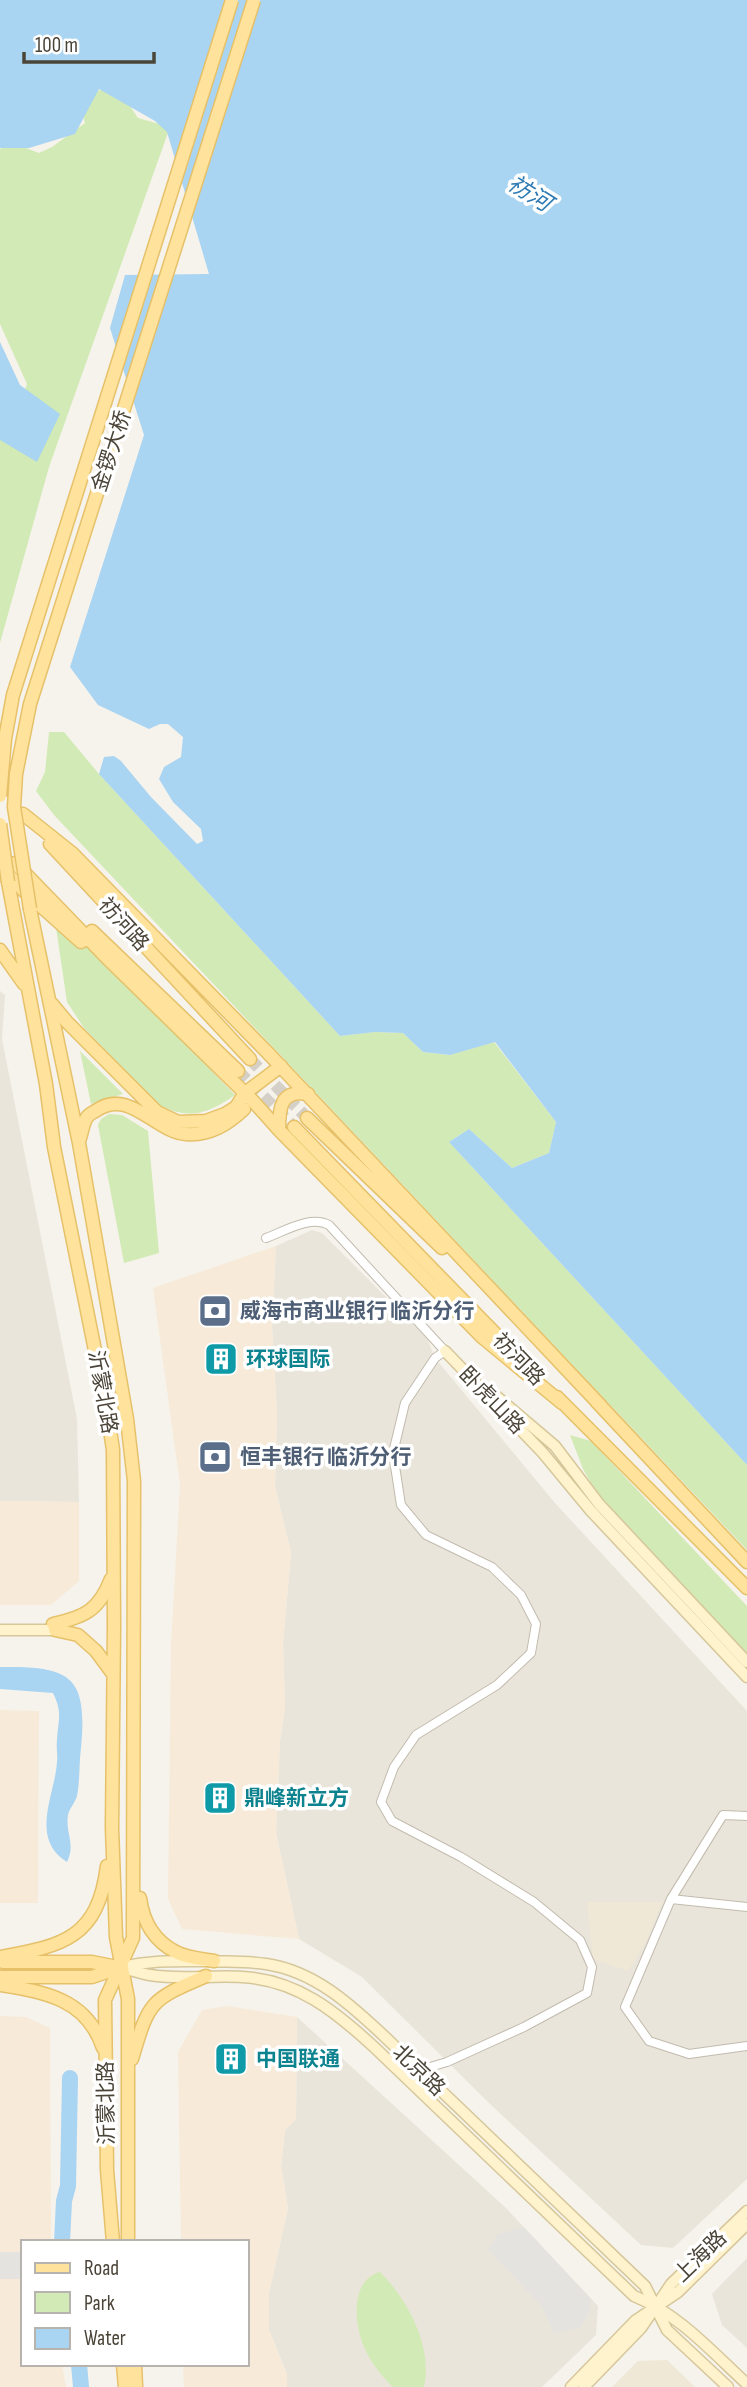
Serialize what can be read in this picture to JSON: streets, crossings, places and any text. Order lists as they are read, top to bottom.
{
  "streets": {
    "main road": [
      "金锣大桥",
      "祊河路",
      "沂蒙北路",
      "卧虎山路",
      "北京路",
      "上海路"
    ]
  },
  "crossings": [
    ["金锣大桥", "沂蒙北路"],
    ["祊河路", "沂蒙北路"],
    ["沂蒙北路", "北京路"],
    ["北京路", "上海路"]
  ],
  "water": ["祊河"],
  "places": {
    "bank": ["威海市商业银行 临沂分行", "恒丰银行 临沂分行"],
    "building": ["环球国际", "鼎峰新立方", "中国联通"]
  },
  "legend": ["Road", "Park", "Water"],
  "scale_bar": "100 m"
}
